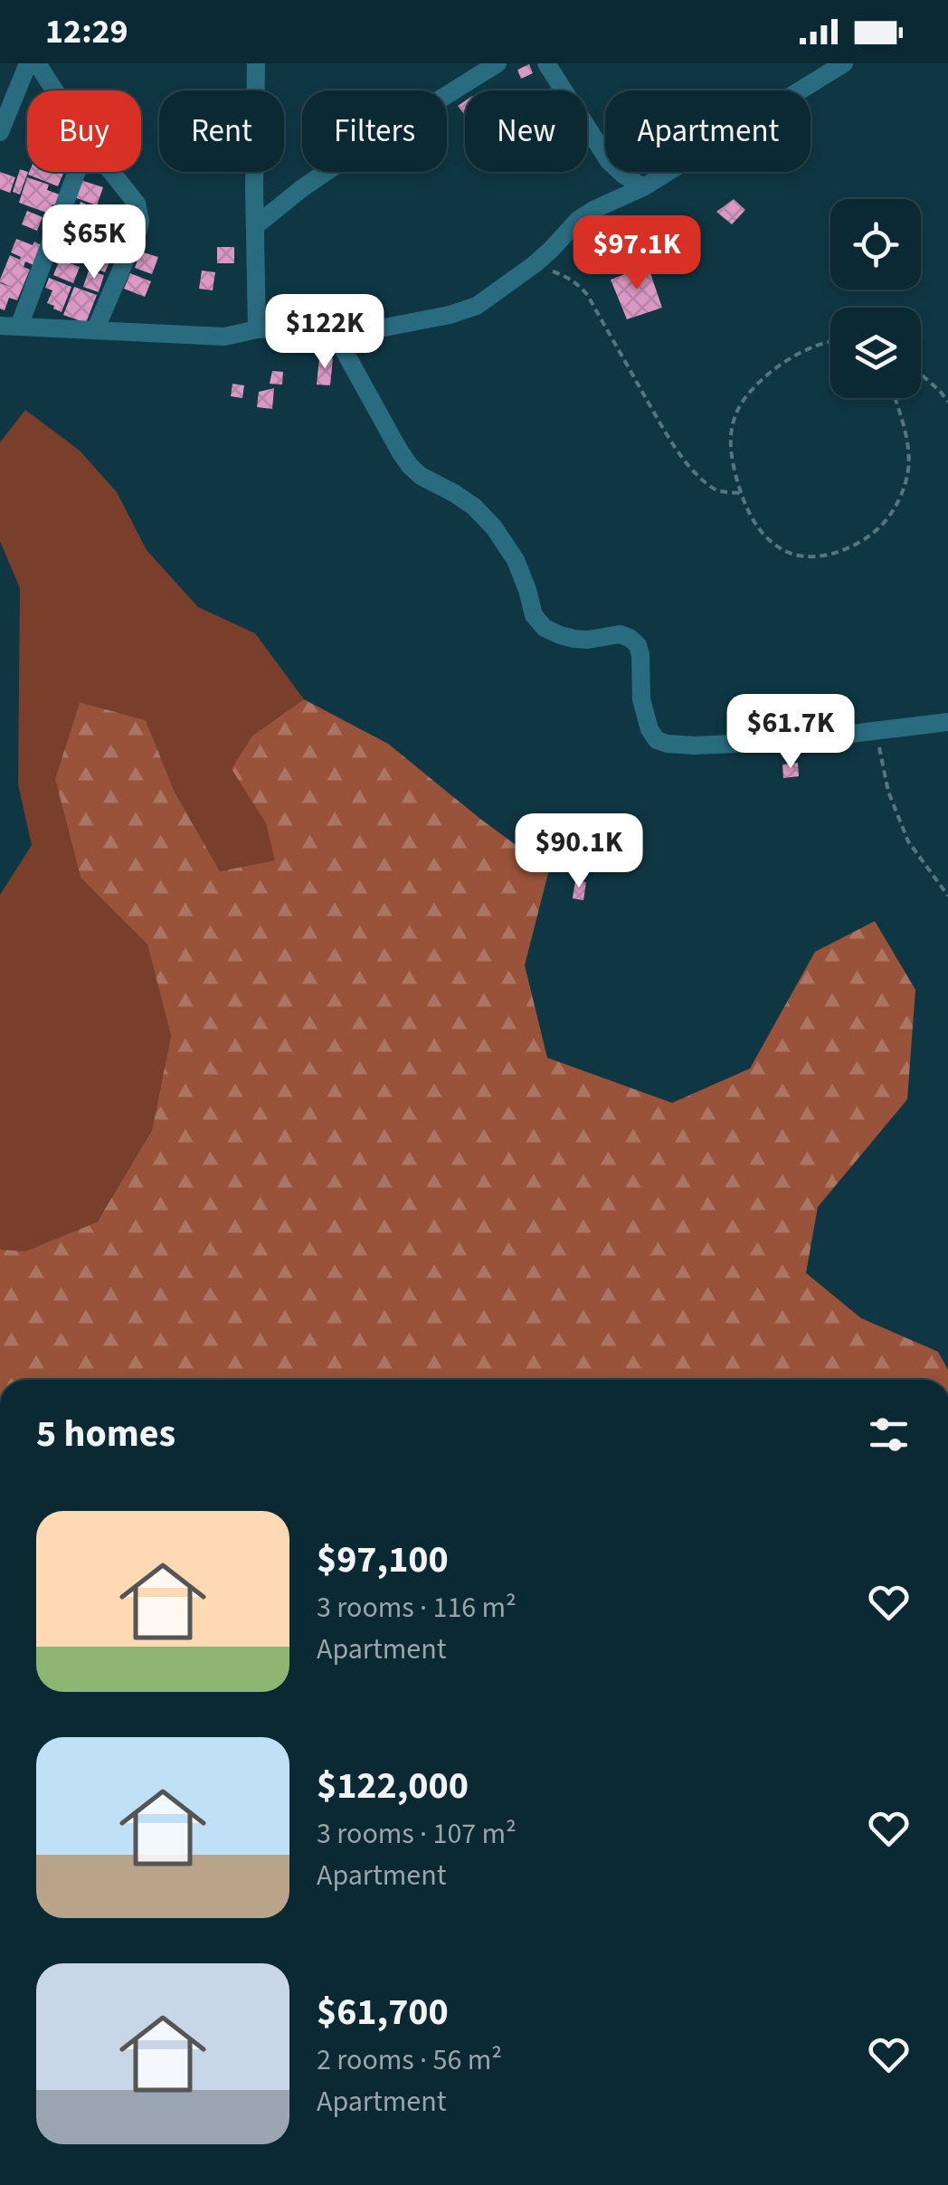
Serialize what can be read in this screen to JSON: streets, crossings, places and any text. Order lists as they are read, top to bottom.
{
  "page": {
    "status": "12:29",
    "chip": [
      "Buy",
      "Rent",
      "Filters",
      "New",
      "Apartment"
    ],
    "price": [
      "$65K",
      "$97.1K",
      "$122K",
      "$61.7K",
      "$90.1K"
    ],
    "heading": "5 homes",
    "list": [
      {
        "name": "$97,100",
        "note": "3 rooms · 116 m² · Apartment"
      },
      {
        "name": "$122,000",
        "note": "3 rooms · 107 m² · Apartment"
      },
      {
        "name": "$61,700",
        "note": "2 rooms · 56 m² · Apartment"
      }
    ]
  }
}
